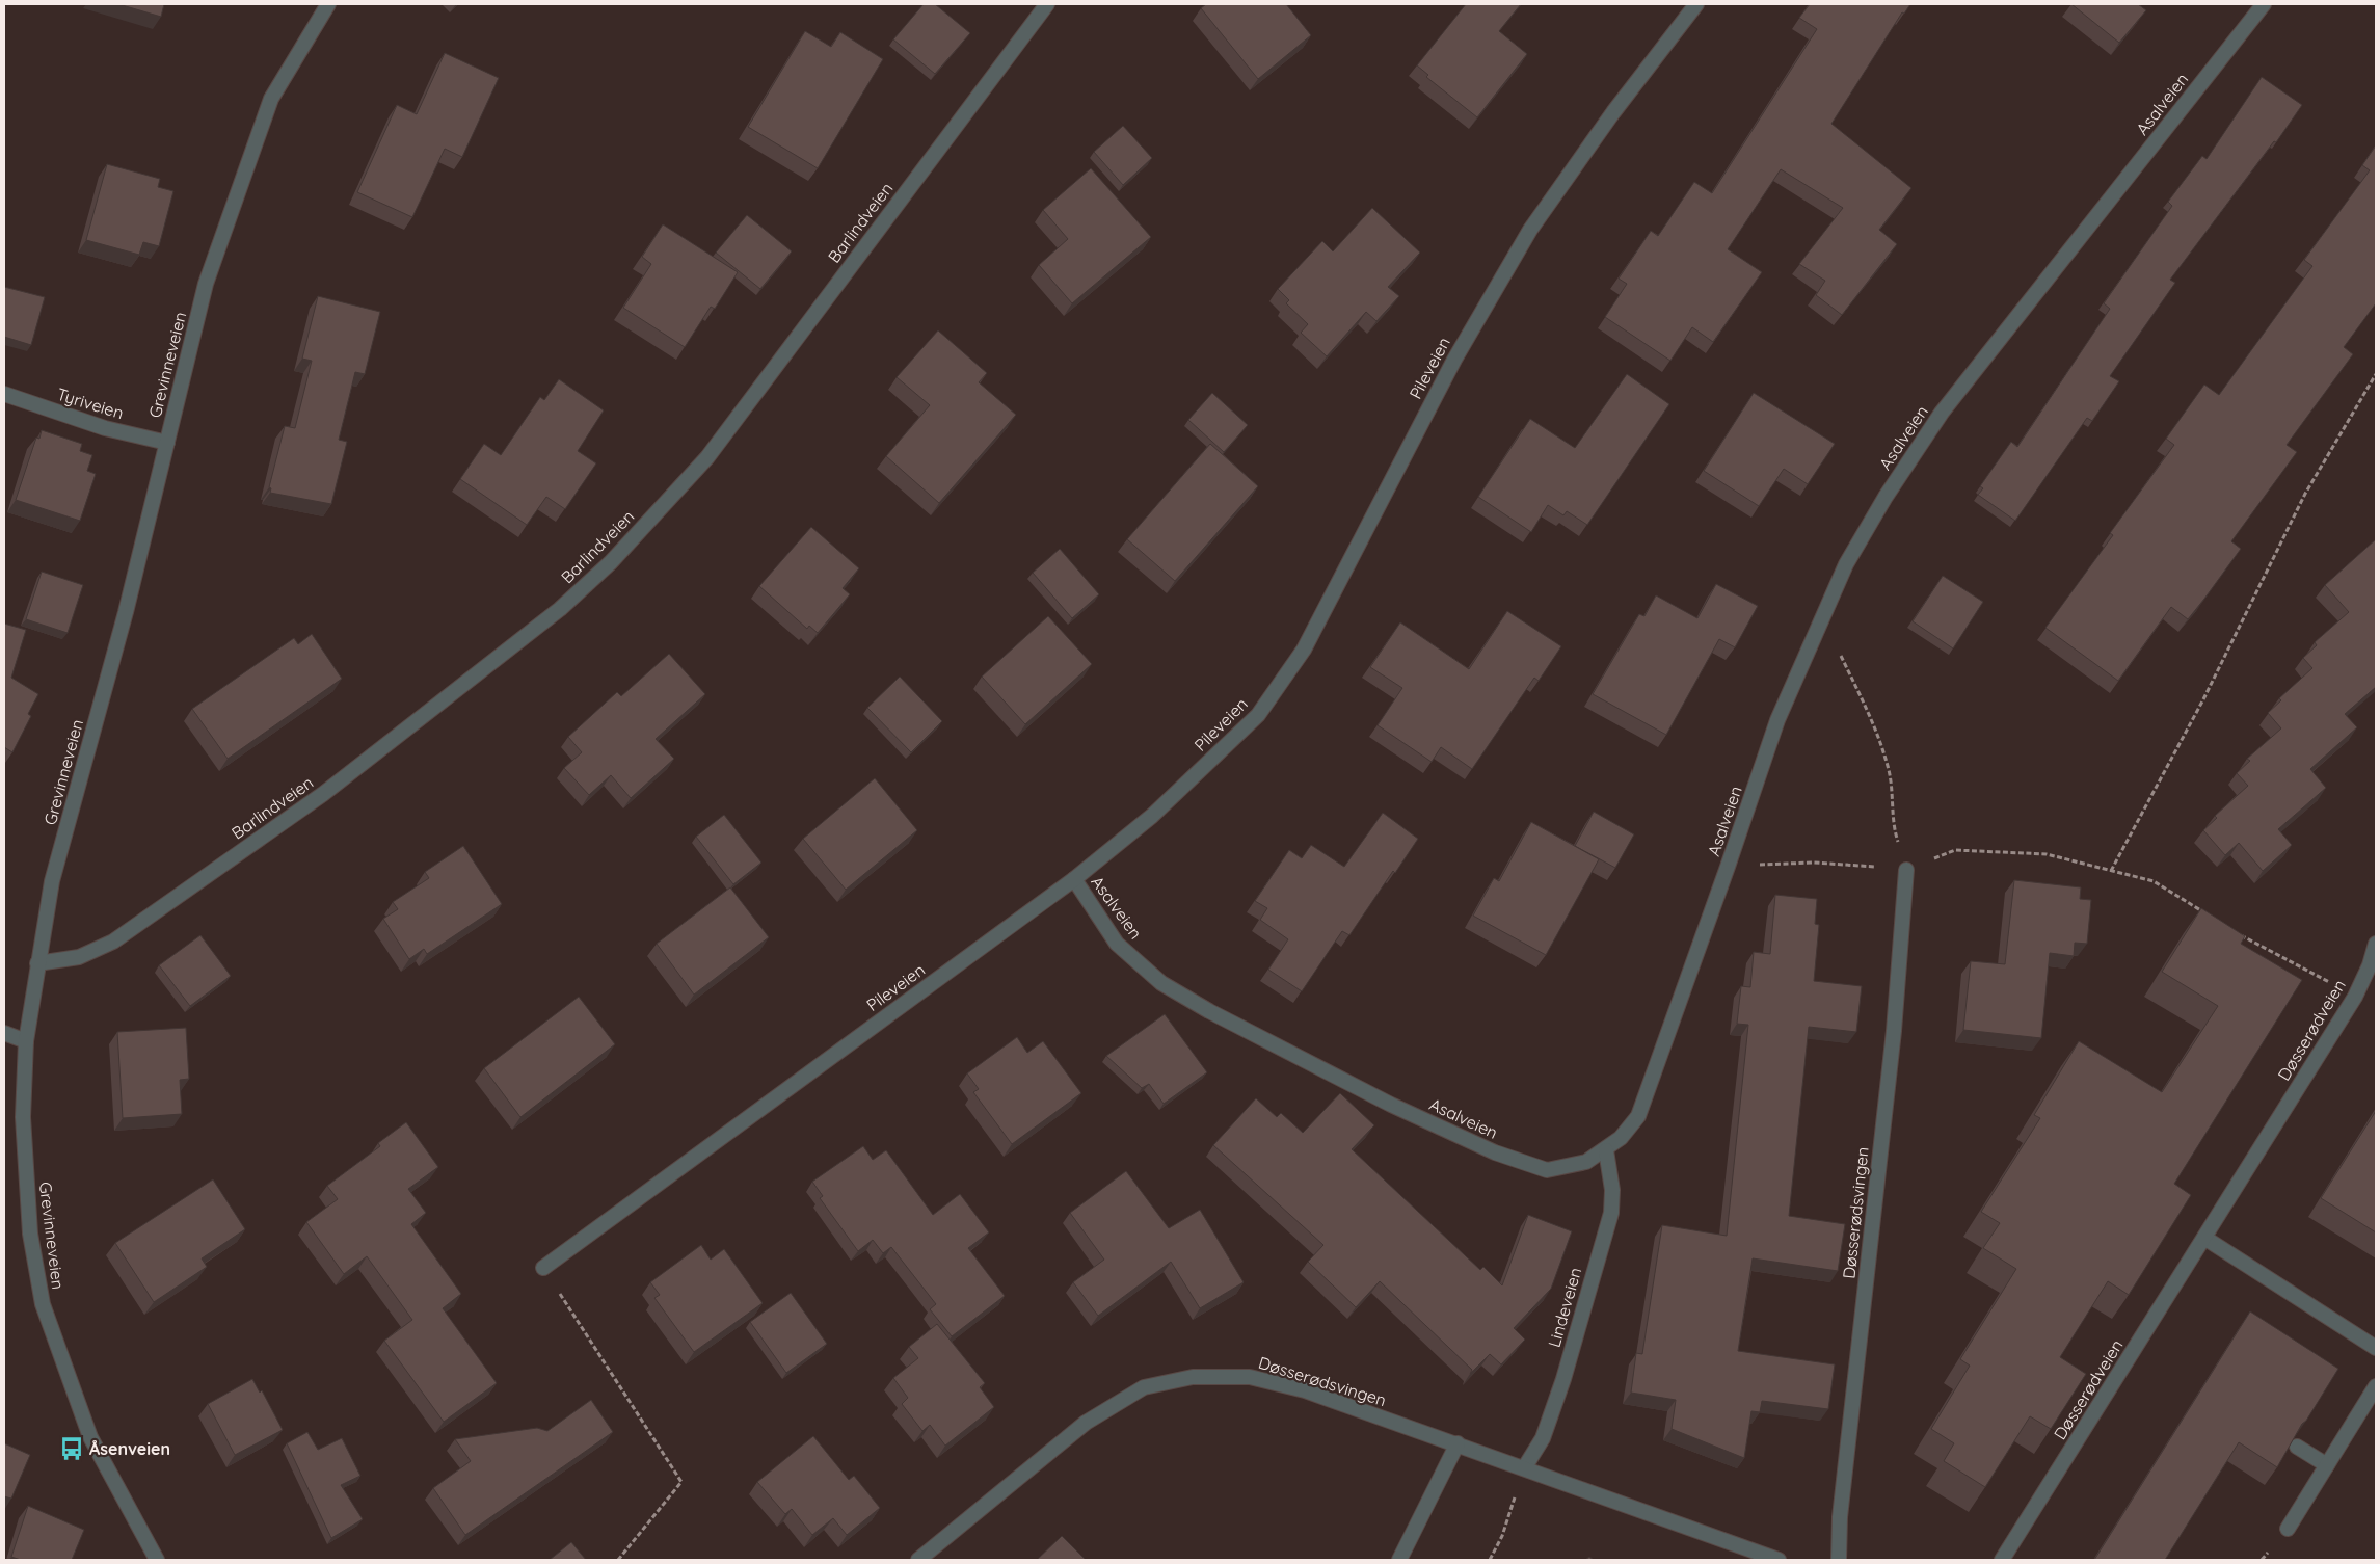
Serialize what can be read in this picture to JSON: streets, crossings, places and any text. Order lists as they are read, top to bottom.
{
  "streets": {
    "street": [
      "Asalveien",
      "Barlindveien",
      "Grevinneveien",
      "Pileveien",
      "Tyriveien",
      "Døsserødveien",
      "Døsserødsvingen",
      "Lindeveien"
    ]
  },
  "crossings": [
    ["Asalveien", "Pileveien"],
    ["Asalveien", "Lindeveien"],
    ["Barlindveien", "Grevinneveien"],
    ["Grevinneveien", "Tyriveien"],
    ["Døsserødsvingen", "Lindeveien"]
  ],
  "places": {
    "bus stop": ["Åsenveien"]
  }
}
